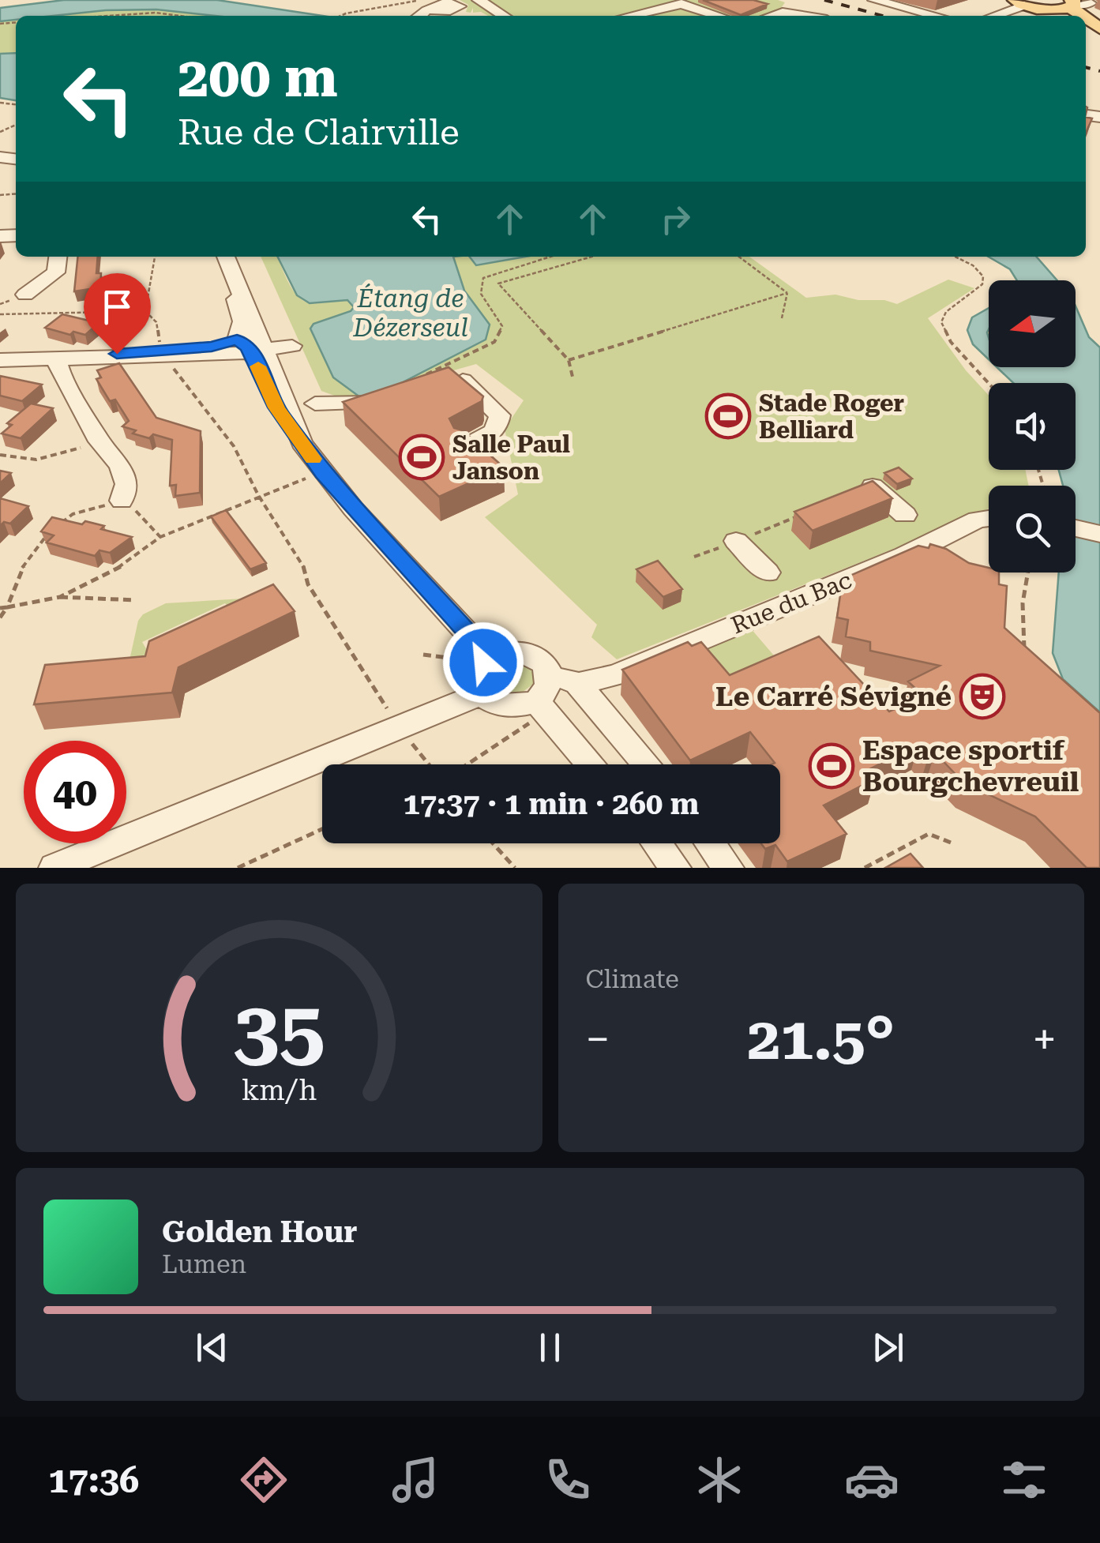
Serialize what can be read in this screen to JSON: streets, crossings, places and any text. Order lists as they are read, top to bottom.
{
  "streets": {
    "street": ["Rue du Bac"]
  },
  "water": ["Étang de Dézerseul"],
  "places": {
    "sports": ["Stade Roger Belliard", "Salle Paul Janson", "Espace sportif Bourgchevreuil"],
    "theatre": ["Le Carré Sévigné"]
  },
  "north": "left",
  "page": {
    "turn": ["200 m", "Rue de Clairville"],
    "limit": "40",
    "trip": "17:37 · 1 min · 260 m",
    "tile": "Climate",
    "heat": ["−", "21.5°", "+"],
    "song": ["Golden Hour", "Lumen"],
    "tabs": "17:36",
    "gauge": ["35", "km/h"]
  }
}
